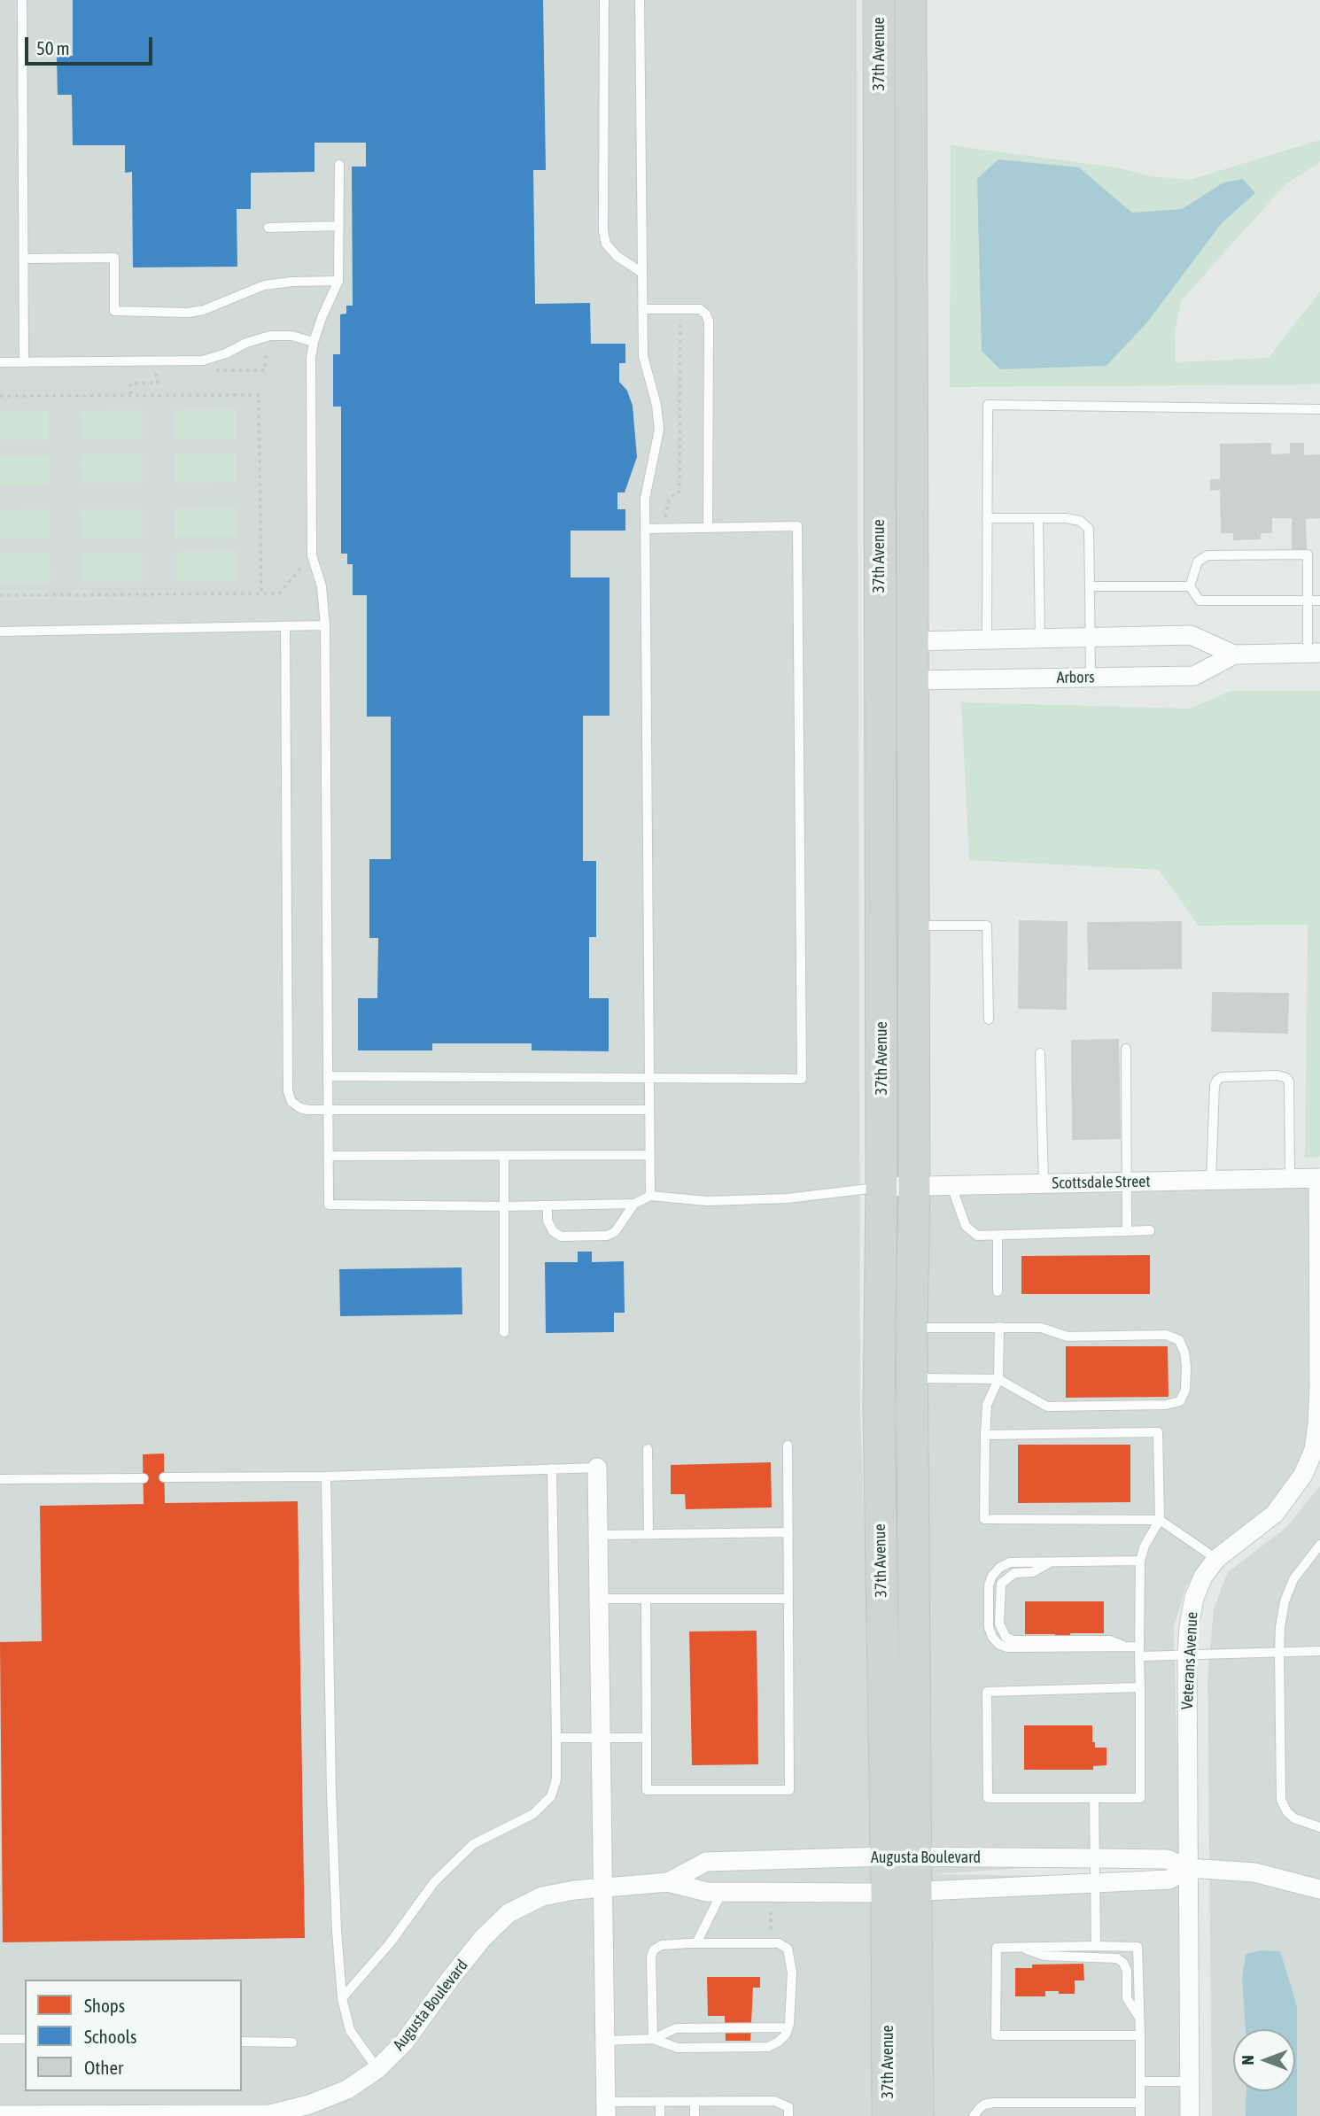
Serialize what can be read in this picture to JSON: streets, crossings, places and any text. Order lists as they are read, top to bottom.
{
  "streets": {
    "main road": ["37th Avenue"],
    "street": [
      "Arbors",
      "Scottsdale Street",
      "Veterans Avenue",
      "Augusta Boulevard"
    ]
  },
  "crossings": [
    ["37th Avenue", "Arbors"],
    ["37th Avenue", "Scottsdale Street"],
    ["37th Avenue", "Augusta Boulevard"],
    ["Scottsdale Street", "Veterans Avenue"],
    ["Veterans Avenue", "Augusta Boulevard"]
  ],
  "legend": ["Shops", "Schools", "Other"],
  "scale_bar": "50 m",
  "north": "left"
}
